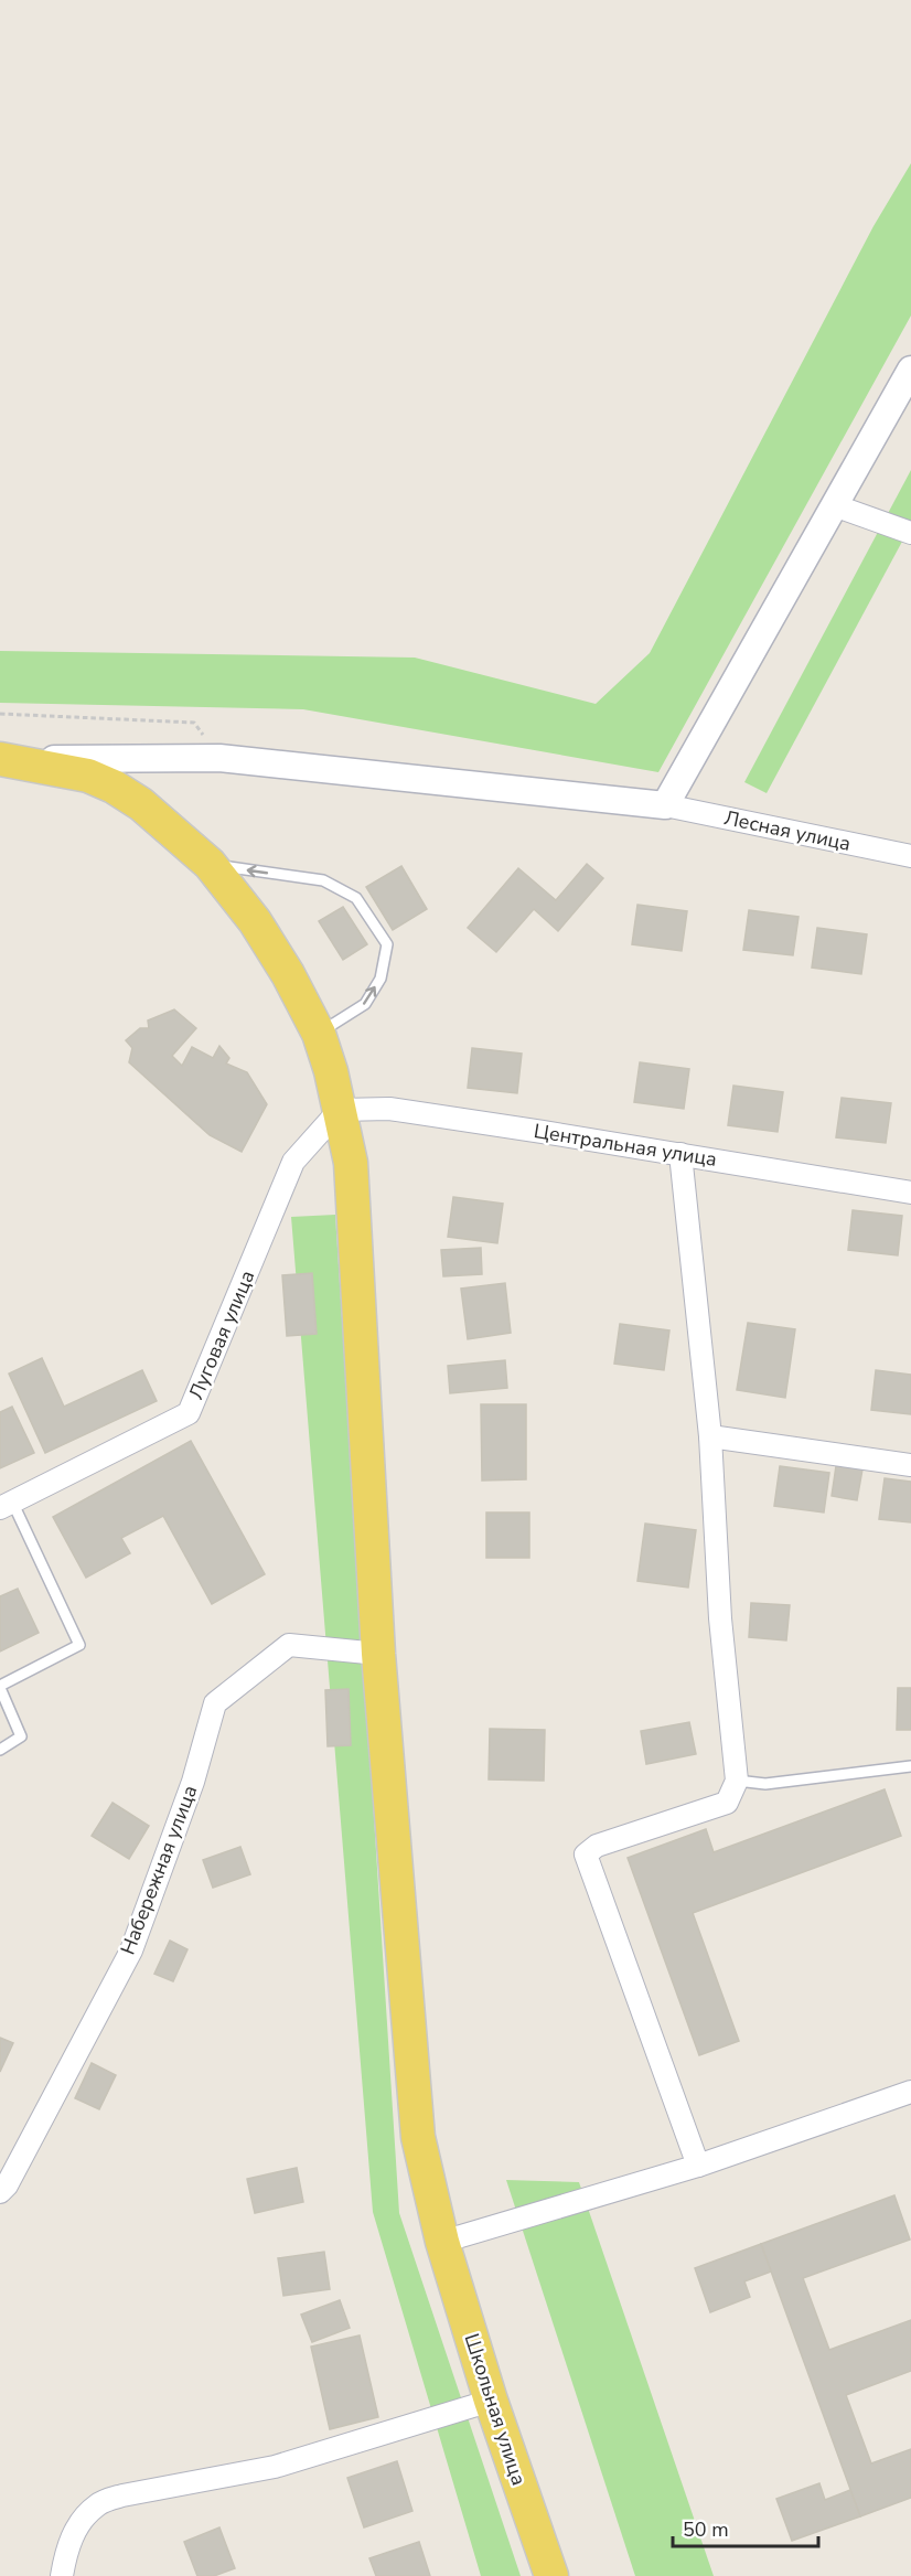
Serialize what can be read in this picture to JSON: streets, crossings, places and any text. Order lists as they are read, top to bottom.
{
  "streets": {
    "main road": ["Школьная улица"],
    "street": [
      "Лесная улица",
      "Центральная улица",
      "Луговая улица",
      "Набережная улица"
    ]
  },
  "crossings": [
    ["Центральная улица", "Луговая улица"],
    ["Центральная улица", "Школьная улица"],
    ["Луговая улица", "Школьная улица"],
    ["Набережная улица", "Школьная улица"]
  ],
  "scale_bar": "50 m"
}
